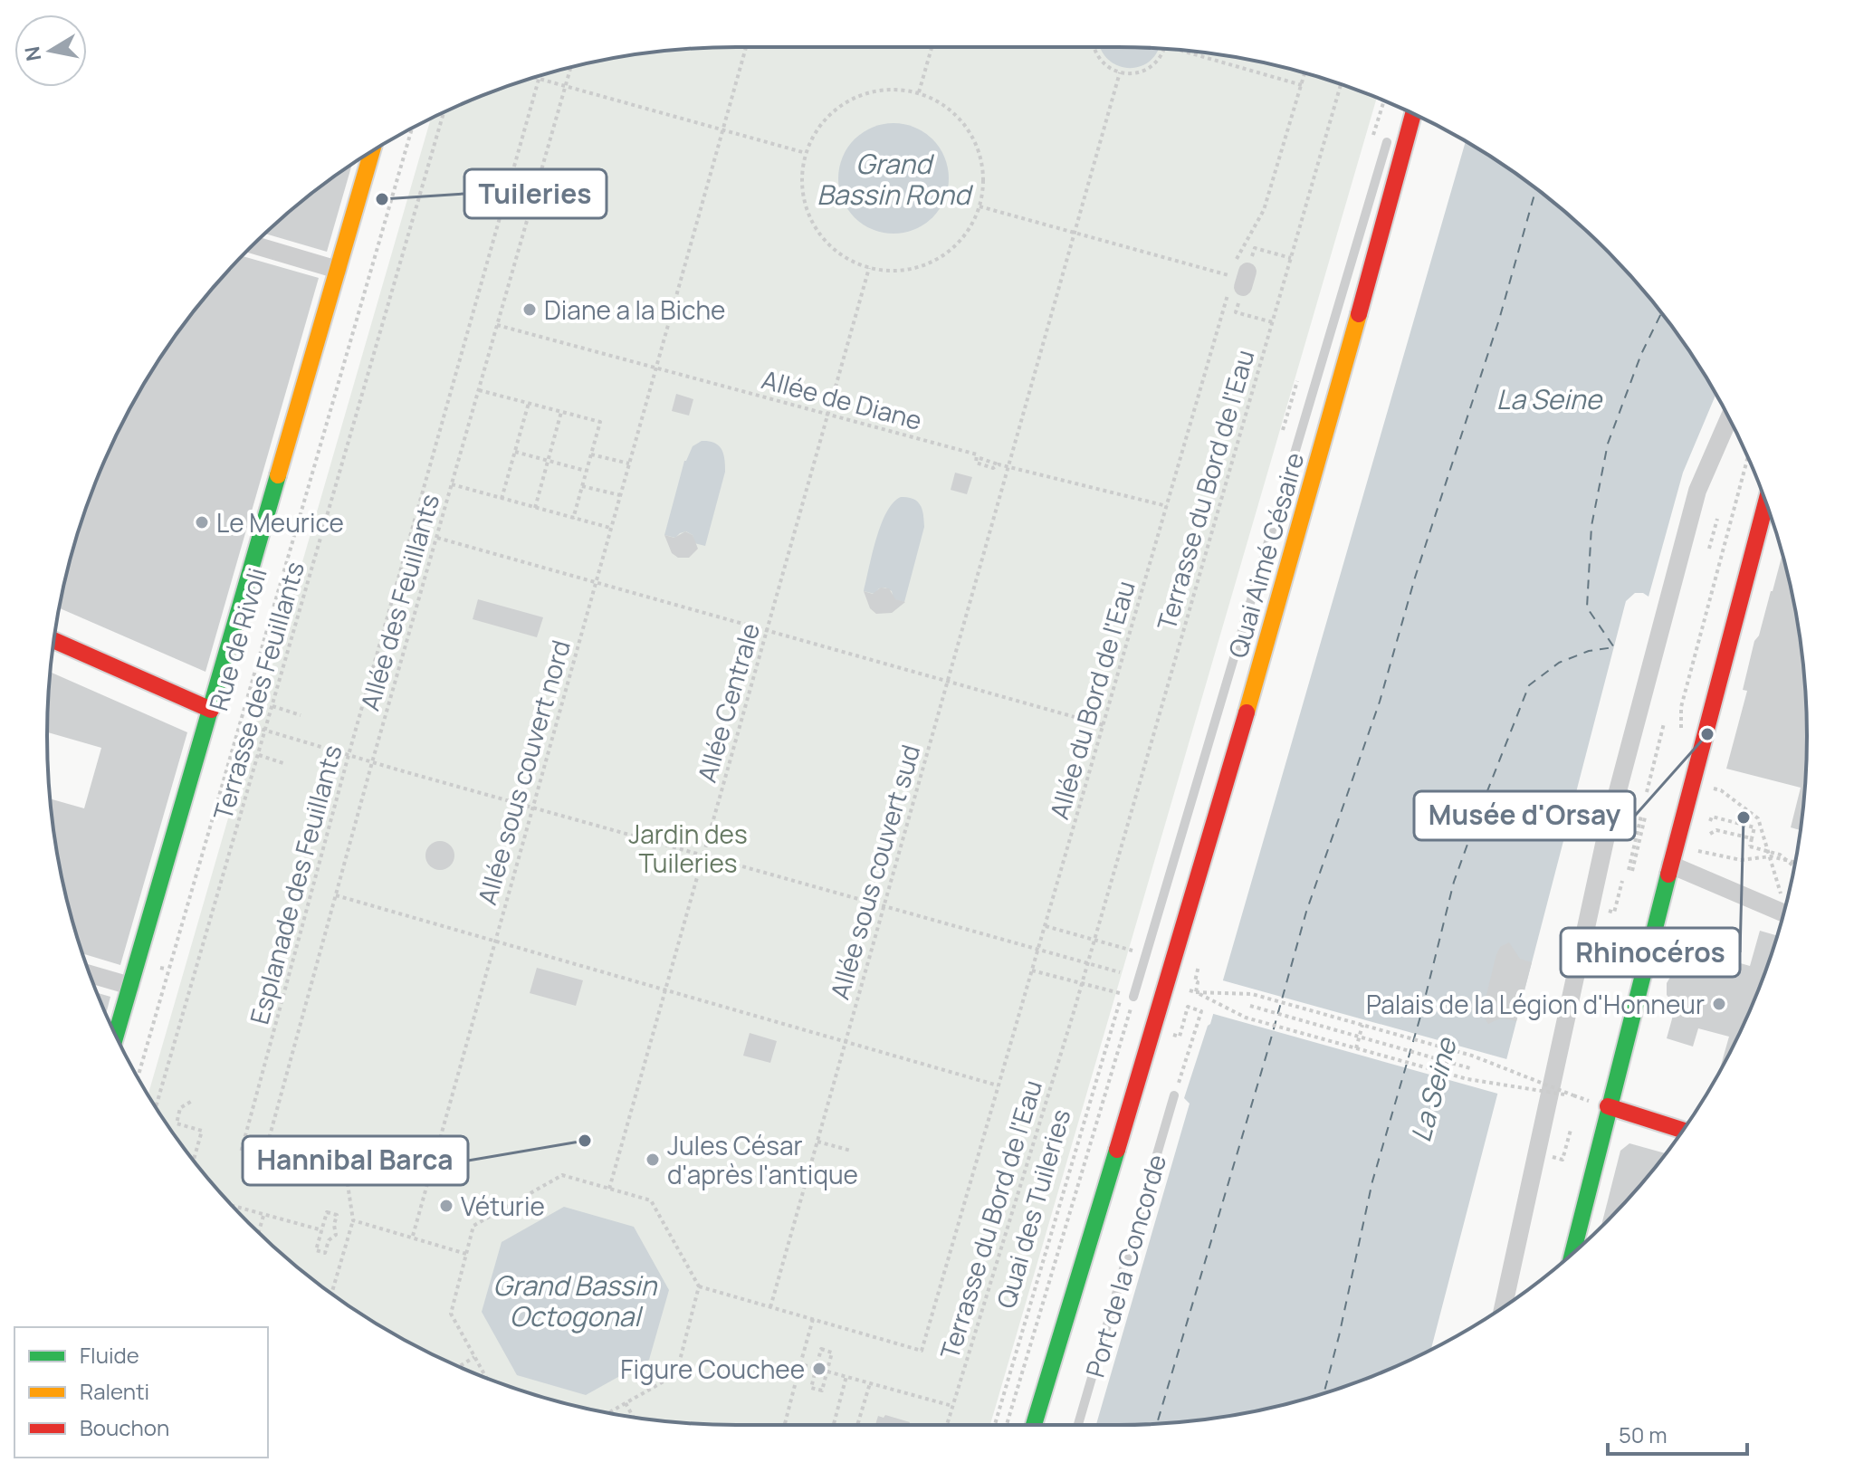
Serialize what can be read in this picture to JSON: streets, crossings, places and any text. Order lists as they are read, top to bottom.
{
  "streets": {
    "main road": ["Quai Aimé Césaire", "Rue de Rivoli"],
    "lane": ["Port de la Concorde"],
    "path": [
      "Allée de Diane",
      "Terrasse du Bord de l'Eau",
      "Allée des Feuillants",
      "Terrasse des Feuillants",
      "Allée du Bord de l'Eau",
      "Allée Centrale",
      "Allée sous couvert nord",
      "Allée sous couvert sud",
      "Esplanade des Feuillants",
      "Quai des Tuileries"
    ]
  },
  "crossings": [
    ["Allée de Diane", "Allée des Feuillants"],
    ["Allée de Diane", "Allée du Bord de l'Eau"],
    ["Allée de Diane", "Allée Centrale"],
    ["Allée de Diane", "Allée sous couvert nord"],
    ["Allée de Diane", "Allée sous couvert sud"],
    ["Terrasse du Bord de l'Eau", "Quai des Tuileries"],
    ["Quai Aimé Césaire", "Quai des Tuileries"],
    ["Allée des Feuillants", "Esplanade des Feuillants"]
  ],
  "water": ["Grand Bassin Rond", "La Seine", "Grand Bassin Octogonal"],
  "parks": ["Jardin des Tuileries"],
  "places": [
    "Tuileries",
    "Diane a la Biche",
    "Le Meurice",
    "Musée d'Orsay",
    "Rhinocéros",
    "Palais de la Légion d'Honneur",
    "Hannibal Barca",
    "Jules César d'après l'antique",
    "Véturie",
    "Figure Couchee"
  ],
  "legend": ["Fluide", "Ralenti", "Bouchon"],
  "scale_bar": "50 m",
  "north": "left"
}
